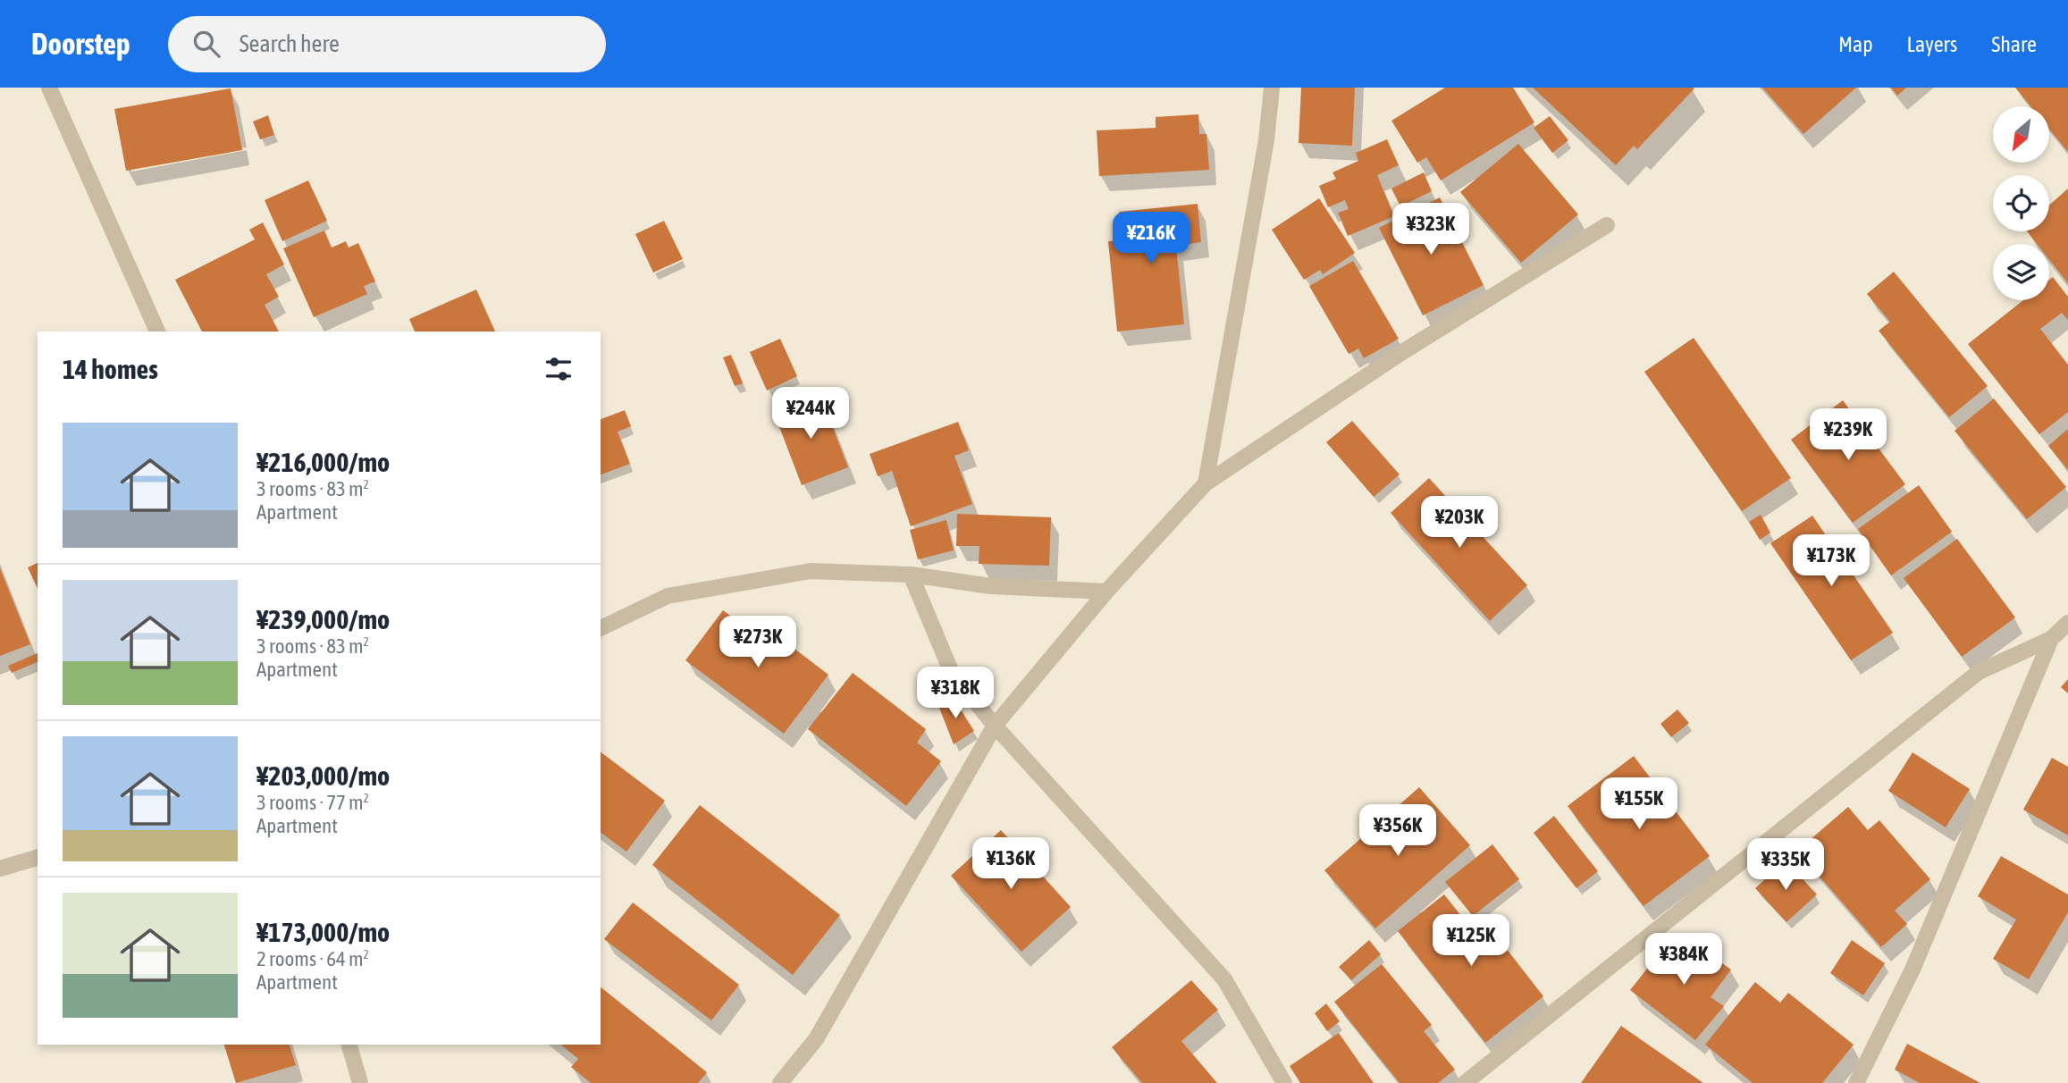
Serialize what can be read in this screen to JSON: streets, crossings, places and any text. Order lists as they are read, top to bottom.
{
  "north": "bottom left",
  "page": {
    "header": "Doorstep",
    "search": "Search here",
    "nav": ["Map", "Layers", "Share"],
    "price": [
      "¥323K",
      "¥216K",
      "¥244K",
      "¥239K",
      "¥203K",
      "¥173K",
      "¥273K",
      "¥318K",
      "¥155K",
      "¥356K",
      "¥136K",
      "¥335K",
      "¥125K",
      "¥384K"
    ],
    "heading": "14 homes",
    "list": [
      {
        "name": "¥216,000/mo",
        "note": "3 rooms · 83 m² · Apartment"
      },
      {
        "name": "¥239,000/mo",
        "note": "3 rooms · 83 m² · Apartment"
      },
      {
        "name": "¥203,000/mo",
        "note": "3 rooms · 77 m² · Apartment"
      },
      {
        "name": "¥173,000/mo",
        "note": "2 rooms · 64 m² · Apartment"
      }
    ]
  }
}
